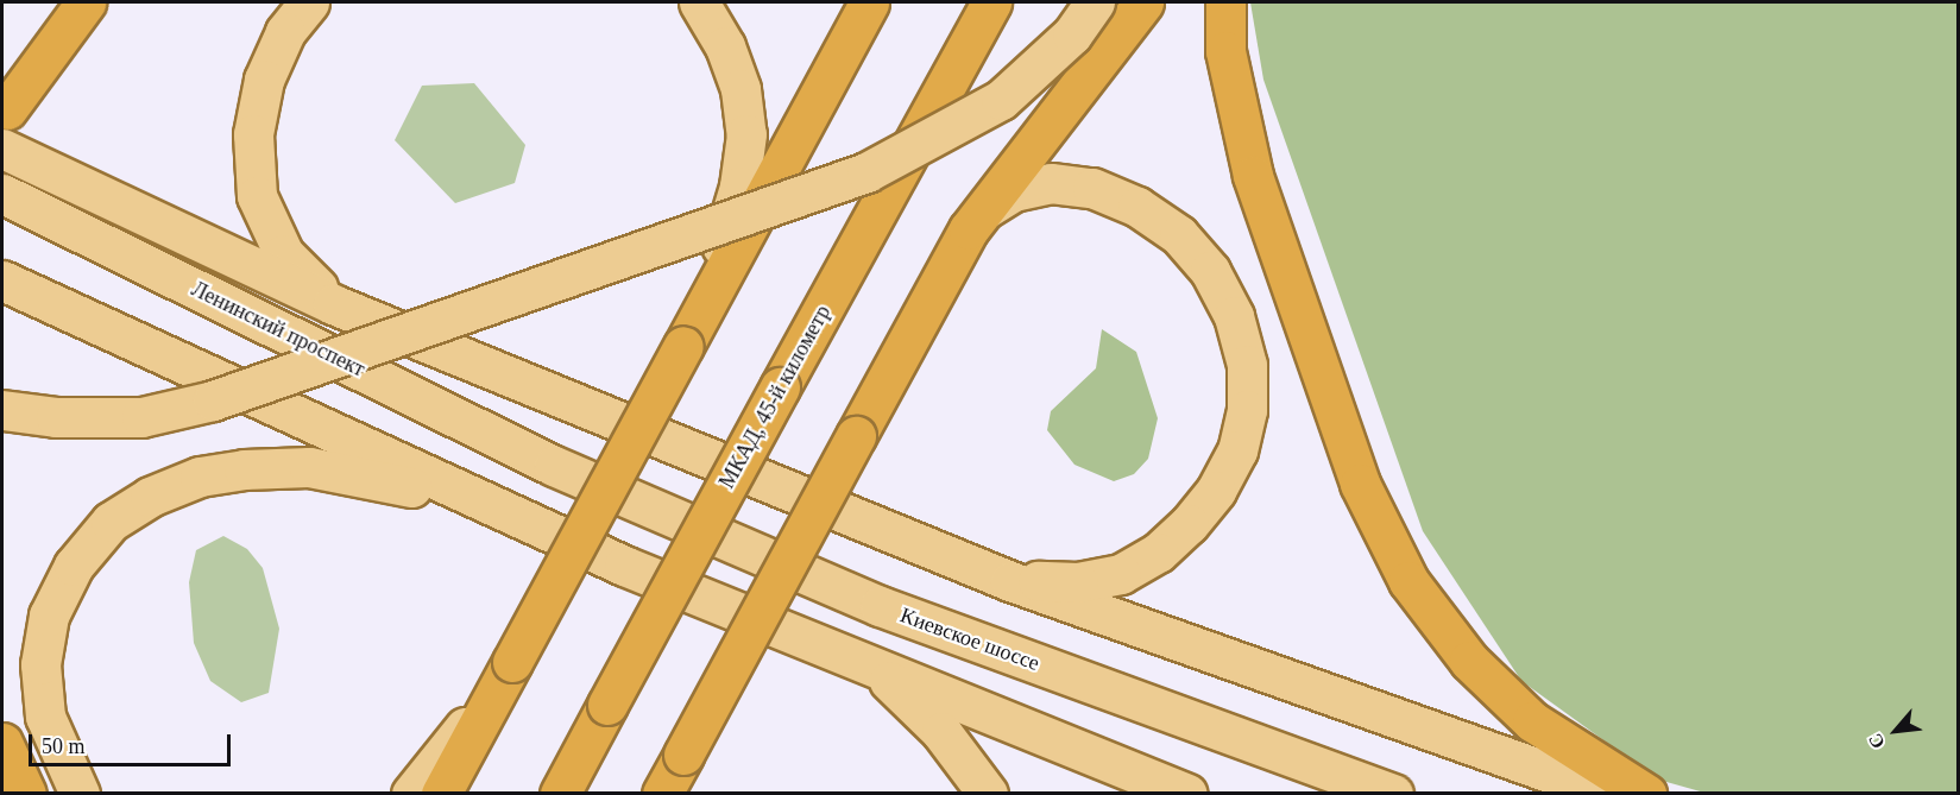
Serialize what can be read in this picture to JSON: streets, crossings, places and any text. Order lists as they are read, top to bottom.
{
  "streets": {
    "highway": ["МКАД, 45-й километр"],
    "main road": ["Ленинский проспект", "Киевское шоссе"]
  },
  "crossings": [
    ["Ленинский проспект", "Киевское шоссе"]
  ],
  "scale_bar": "50 m",
  "north": "bottom left"
}
